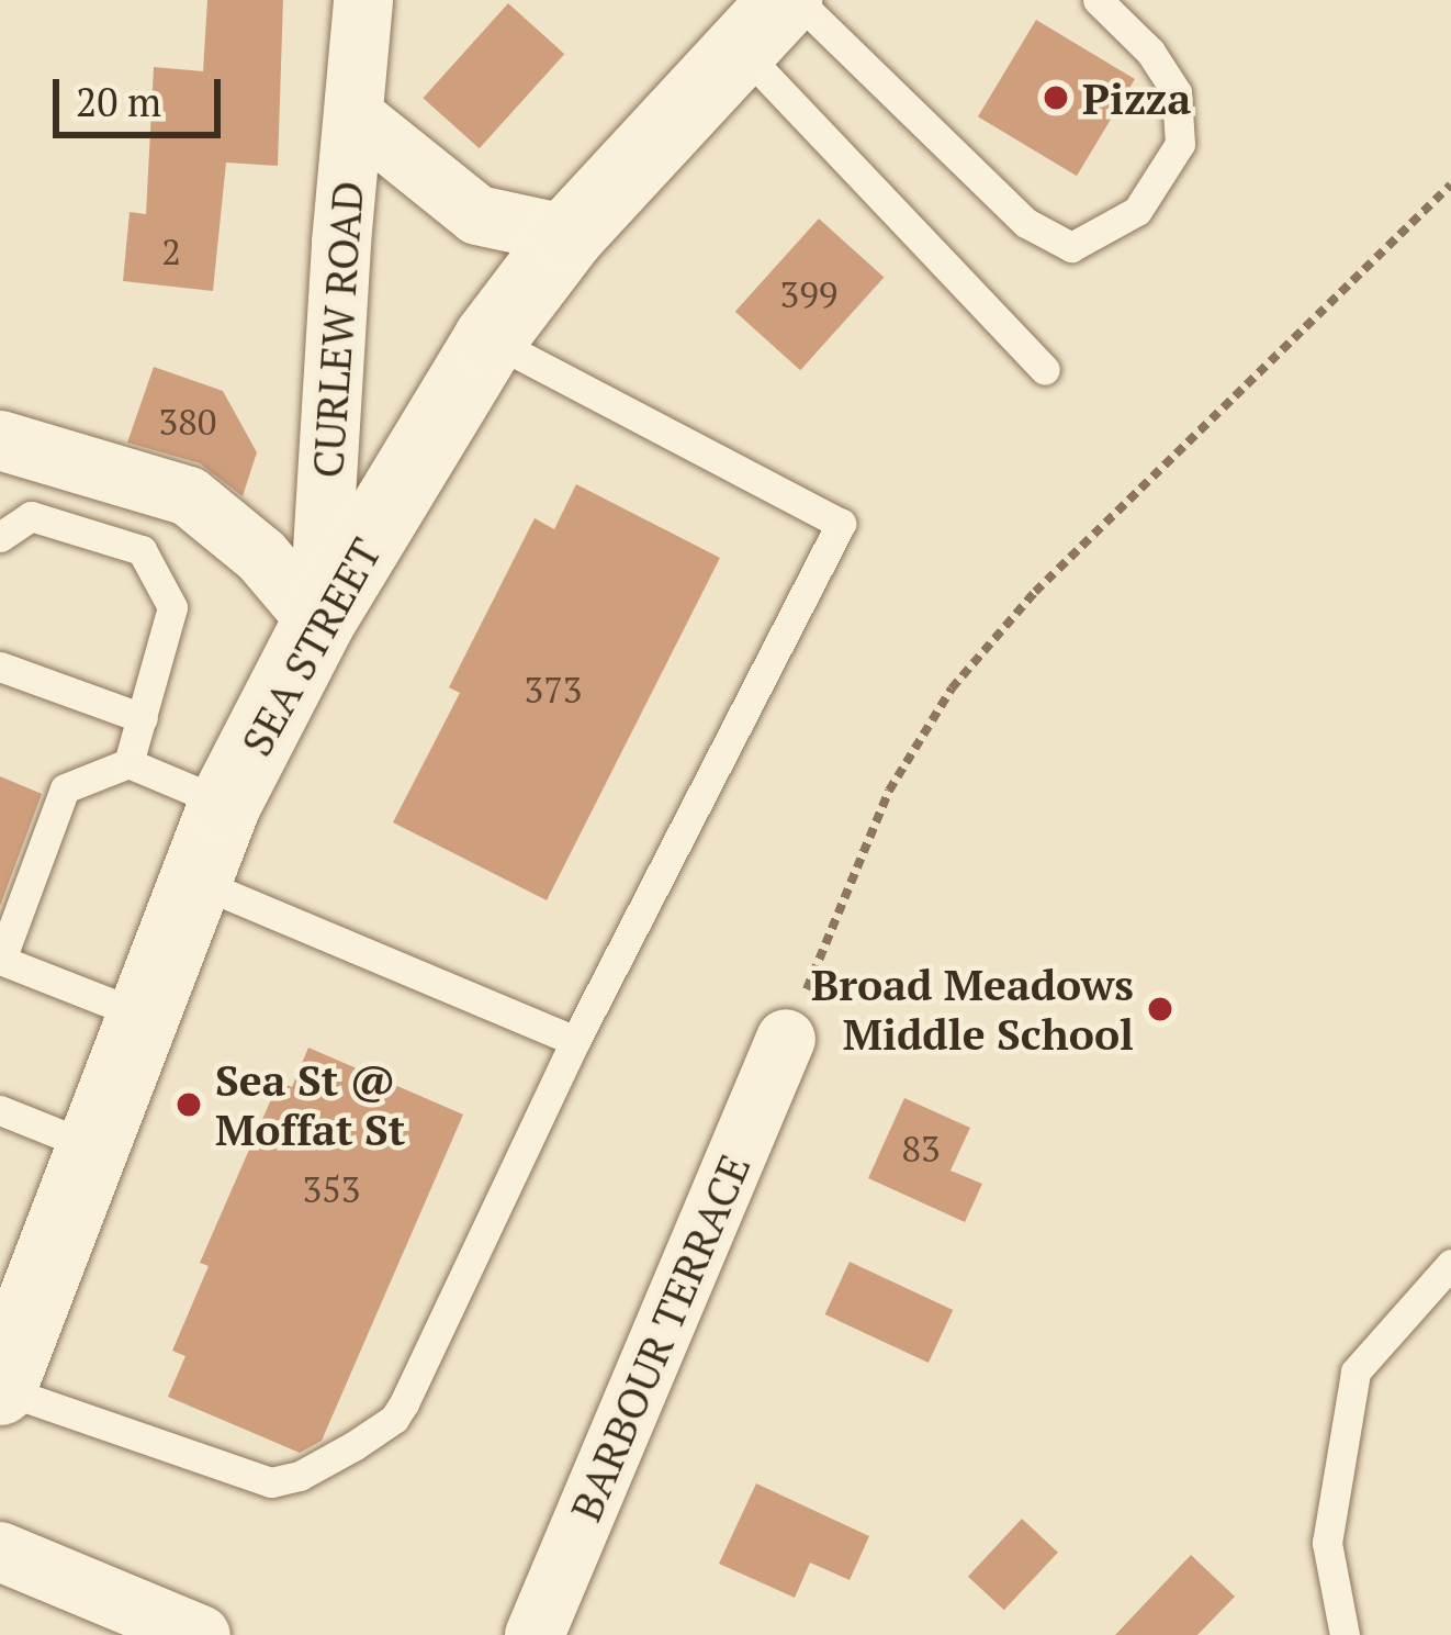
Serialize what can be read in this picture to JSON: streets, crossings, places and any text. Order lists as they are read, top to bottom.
{
  "streets": {
    "main road": ["SEA STREET"],
    "street": ["CURLEW ROAD", "BARBOUR TERRACE"]
  },
  "crossings": [
    ["CURLEW ROAD", "SEA STREET"]
  ],
  "places": ["Pizza", "Broad Meadows Middle School", "Sea St @ Moffat St"],
  "house_numbers": [
    "2",
    "399",
    "380",
    "373",
    "83",
    "353"
  ],
  "scale_bar": "20 m"
}
